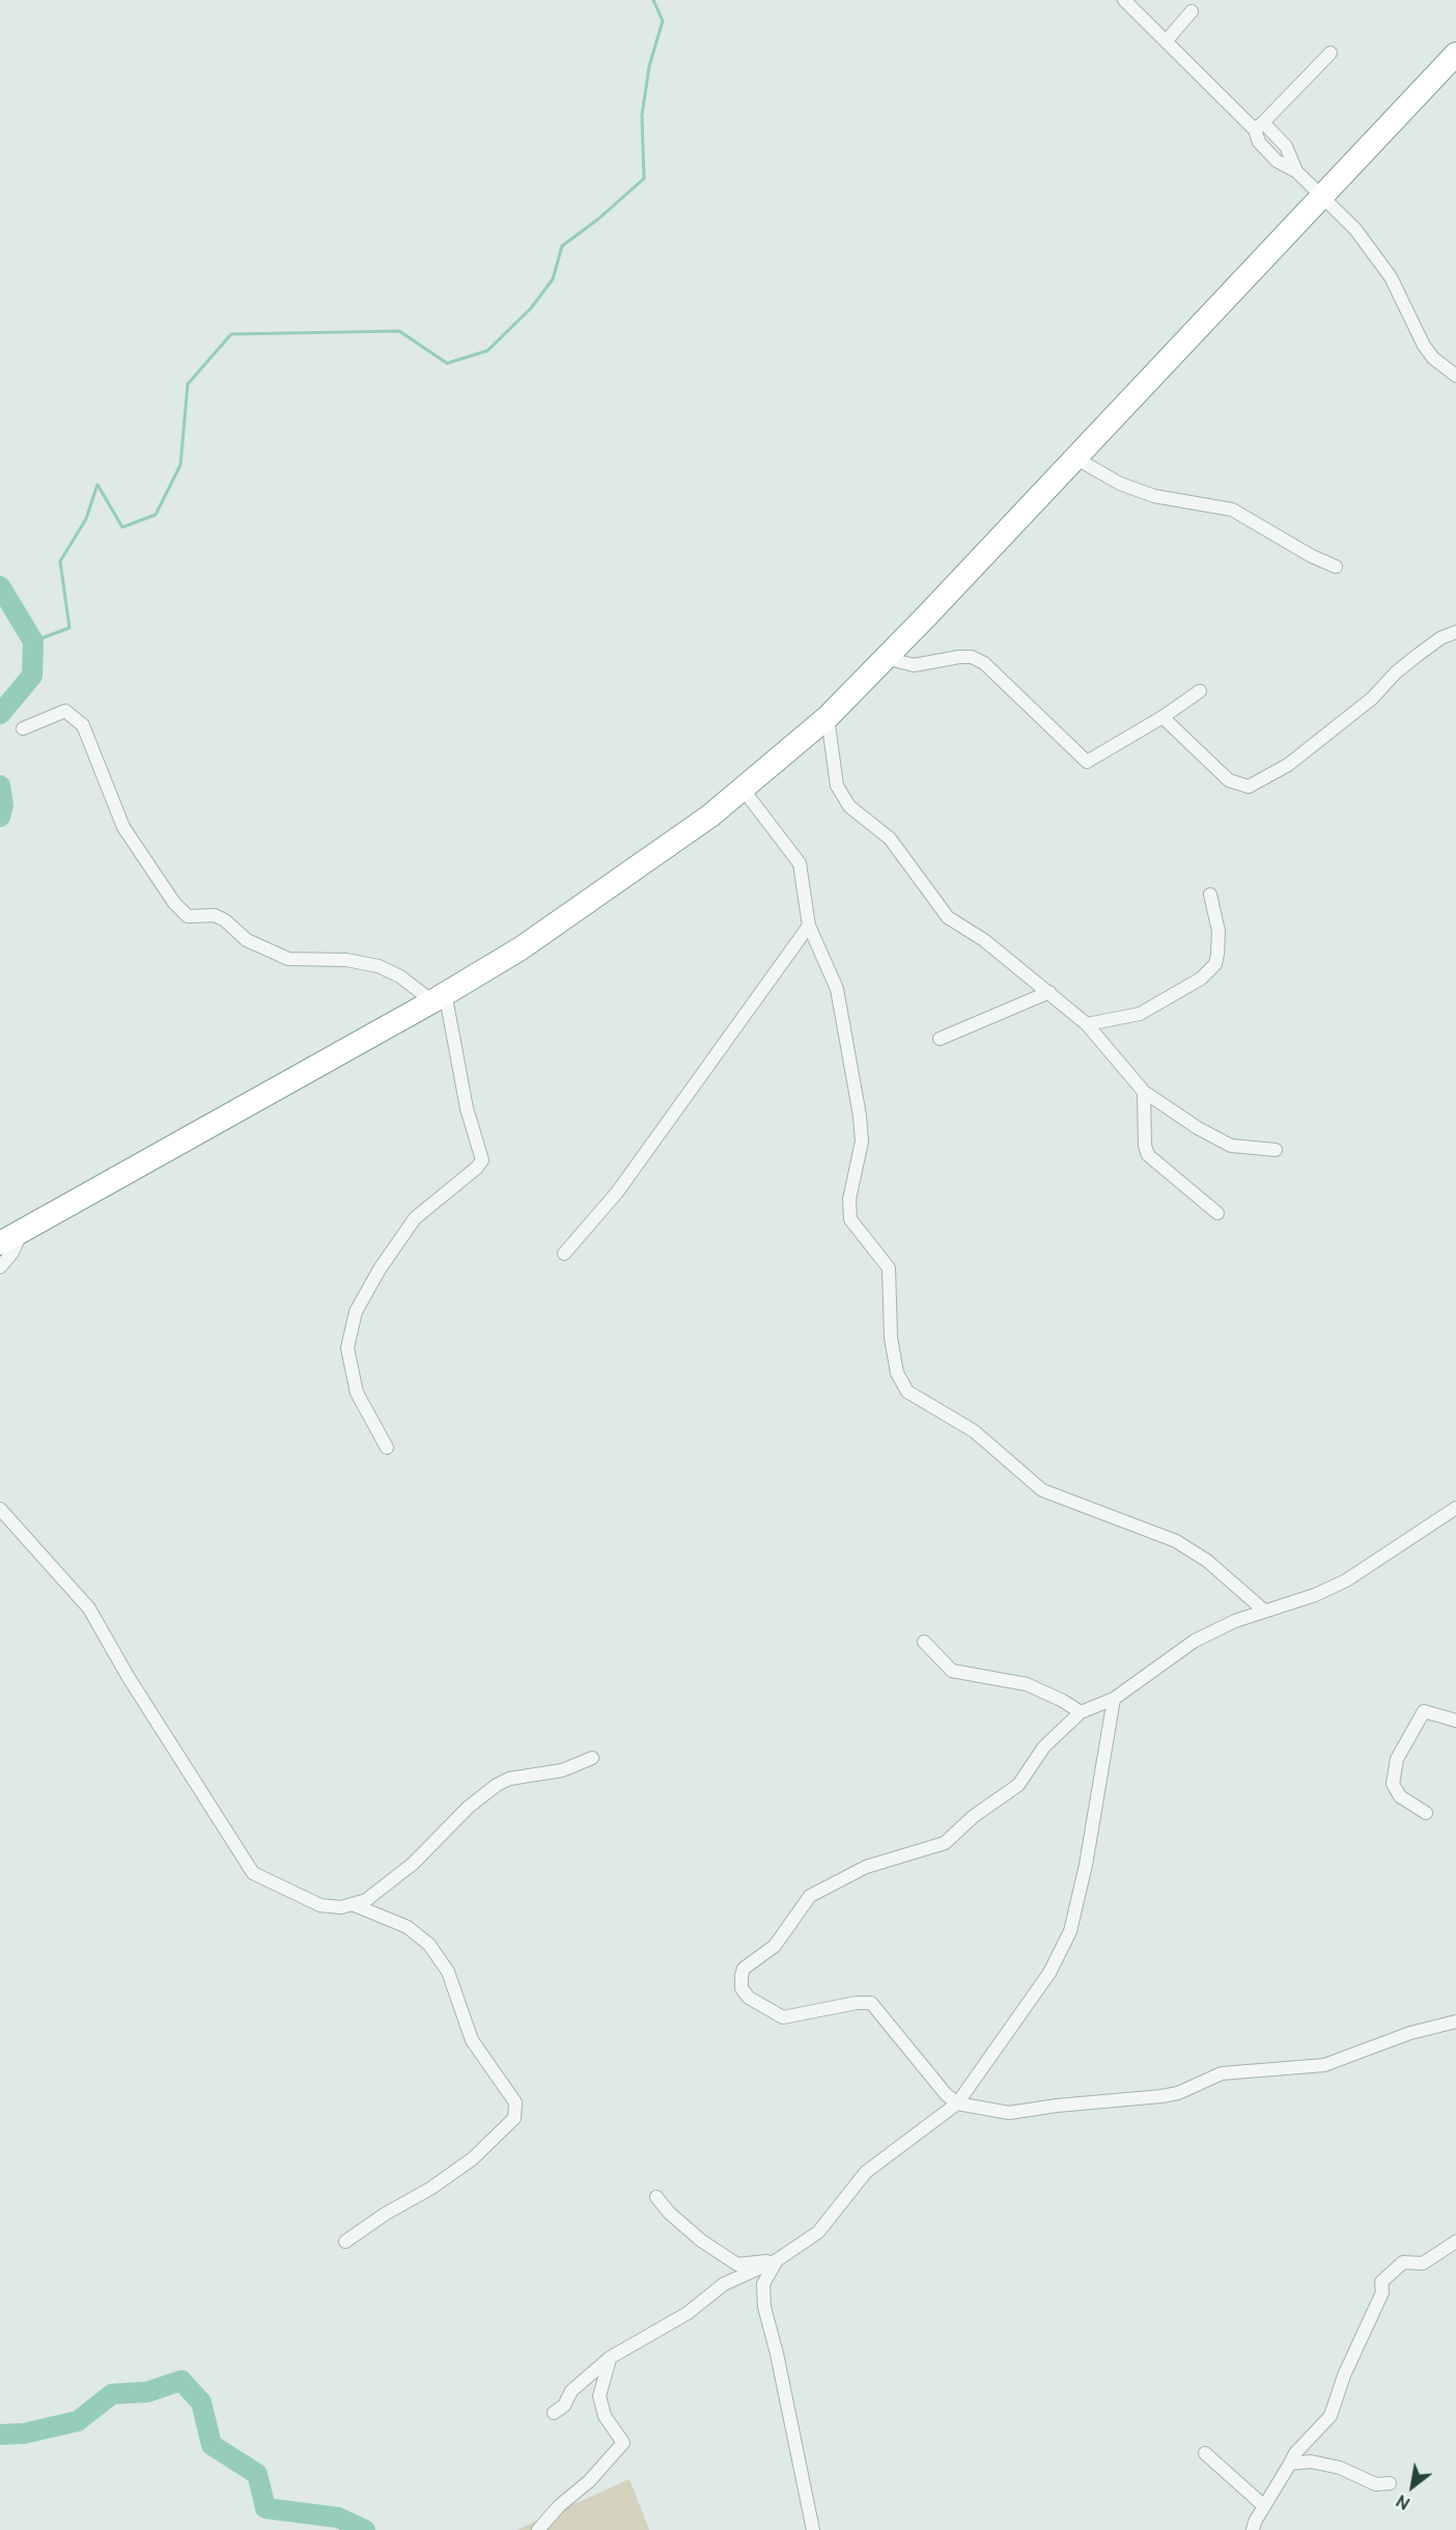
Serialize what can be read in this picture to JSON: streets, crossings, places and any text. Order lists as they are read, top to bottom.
{
  "north": "bottom left"
}
